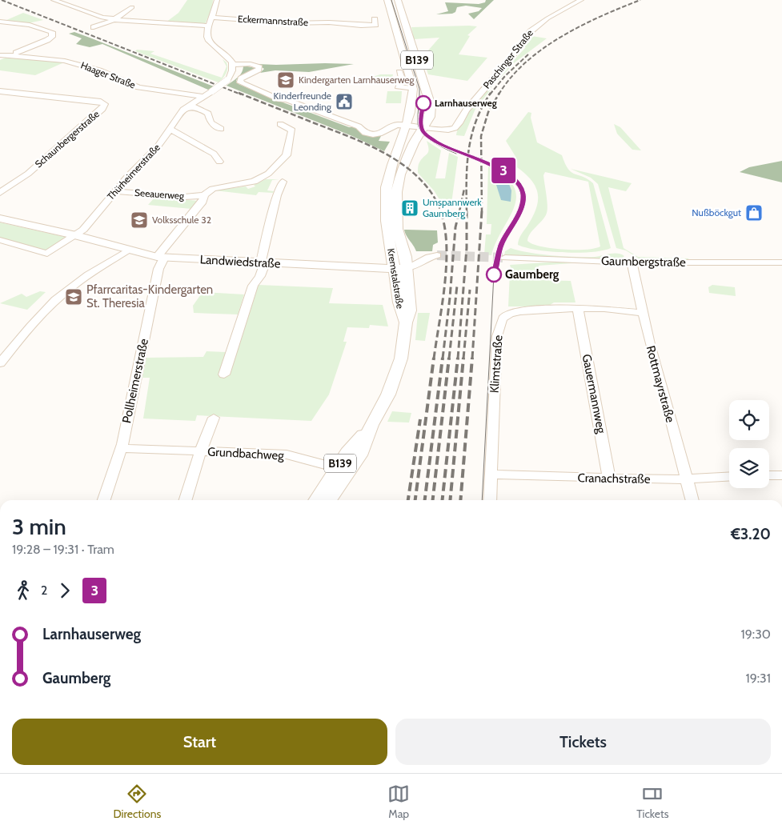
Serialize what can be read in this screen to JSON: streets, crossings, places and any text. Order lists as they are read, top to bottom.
{
  "streets": {
    "main road": ["B139", "Landwiedstraße", "Kremstalstraße"],
    "street": [
      "Eckermannstraße",
      "Paschinger Straße",
      "Haager Straße",
      "Schaunbergerstraße",
      "Thürheimerstraße",
      "Seeauerweg",
      "Gaumbergstraße",
      "Klimtstraße",
      "Pollheimerstraße",
      "Rottmayrstraße",
      "Gauermannweg",
      "Grundbachweg",
      "Cranachstraße"
    ]
  },
  "crossings": [
    ["Paschinger Straße", "Kremstalstraße"],
    ["B139", "Kremstalstraße"],
    ["B139", "Grundbachweg"],
    ["Haager Straße", "Thürheimerstraße"],
    ["Thürheimerstraße", "Seeauerweg"],
    ["Thürheimerstraße", "Landwiedstraße"],
    ["Seeauerweg", "Landwiedstraße"],
    ["Seeauerweg", "Pollheimerstraße"],
    ["Landwiedstraße", "Kremstalstraße"],
    ["Landwiedstraße", "Pollheimerstraße"],
    ["Gaumbergstraße", "Rottmayrstraße"],
    ["Klimtstraße", "Rottmayrstraße"],
    ["Klimtstraße", "Gauermannweg"],
    ["Klimtstraße", "Cranachstraße"],
    ["Pollheimerstraße", "Grundbachweg"],
    ["Rottmayrstraße", "Cranachstraße"],
    ["Gauermannweg", "Cranachstraße"]
  ],
  "places": {
    "school or university": ["Kindergarten Larnhauserweg", "Volksschule 32", "Pfarrcaritas-Kindergarten St. Theresia"],
    "public building": ["Kinderfreunde Leonding"],
    "other": ["Larnhauserweg", "Gaumberg"],
    "building": ["Umspannwerk Gaumberg"],
    "shop": ["Nußböckgut"]
  },
  "lines": ["tram line 3"],
  "page": {
    "on_map": "3",
    "heading": ["3 min", "19:28 – 19:31 · Tram", "€3.20"],
    "legs": ["2", "3"],
    "list": [
      {
        "name": "Larnhauserweg",
        "value": "19:30"
      },
      {
        "name": "Gaumberg",
        "value": "19:31"
      }
    ],
    "buttons": ["Start", "Tickets"],
    "tabs": ["Directions", "Map", "Tickets"]
  }
}
